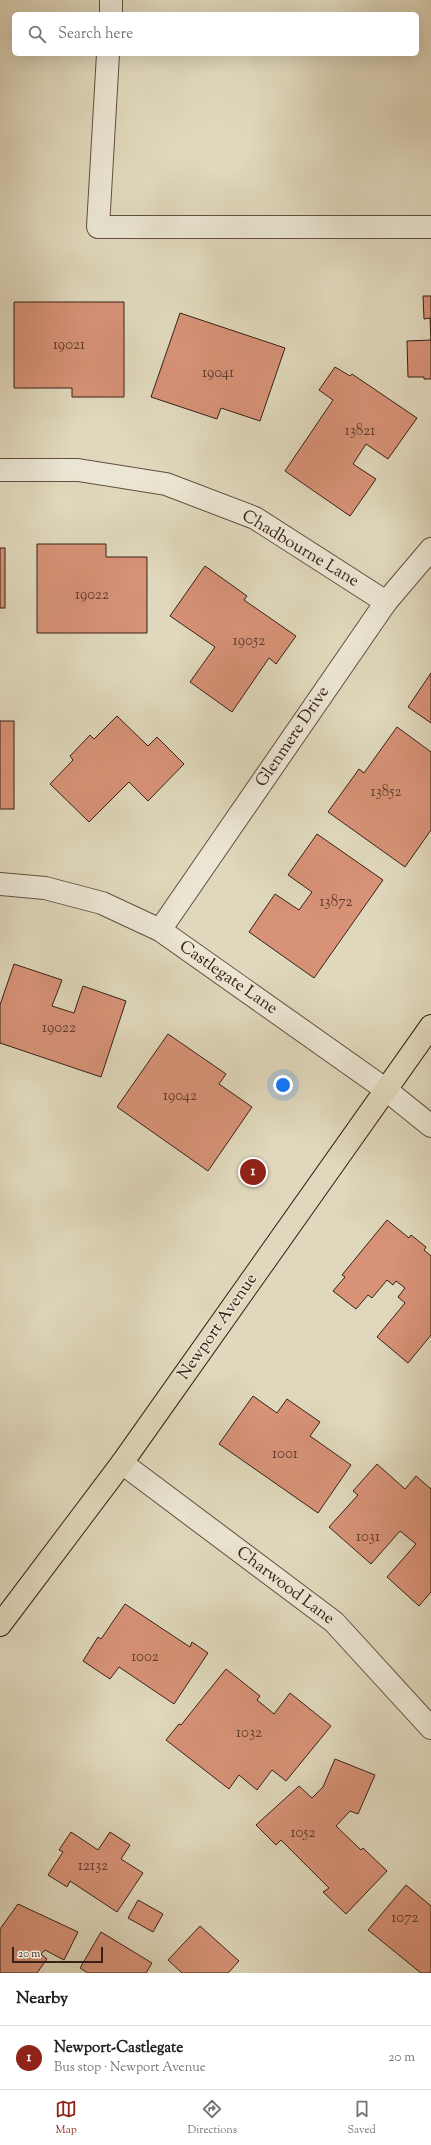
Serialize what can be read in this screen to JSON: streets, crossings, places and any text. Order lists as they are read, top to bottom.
{
  "streets": {
    "main road": ["Newport Avenue"],
    "street": [
      "Chadbourne Lane",
      "Glenmere Drive",
      "Castlegate Lane",
      "Charwood Lane"
    ]
  },
  "crossings": [
    ["Chadbourne Lane", "Glenmere Drive"],
    ["Glenmere Drive", "Castlegate Lane"],
    ["Castlegate Lane", "Newport Avenue"],
    ["Newport Avenue", "Charwood Lane"]
  ],
  "house_numbers": [
    "19021",
    "19041",
    "13821",
    "19022",
    "19052",
    "13852",
    "13872",
    "19022",
    "19042",
    "1001",
    "1031",
    "1002",
    "1032",
    "1052",
    "12132",
    "1072"
  ],
  "scale_bar": "20 m",
  "page": {
    "search": "Search here",
    "pins": "1",
    "scale": "20 m",
    "heading": "Nearby",
    "list": [
      {
        "mark": "1",
        "name": "Newport-Castlegate",
        "note": "Bus stop · Newport Avenue",
        "value": "20 m"
      }
    ],
    "nav": ["Map", "Directions", "Saved"]
  }
}
